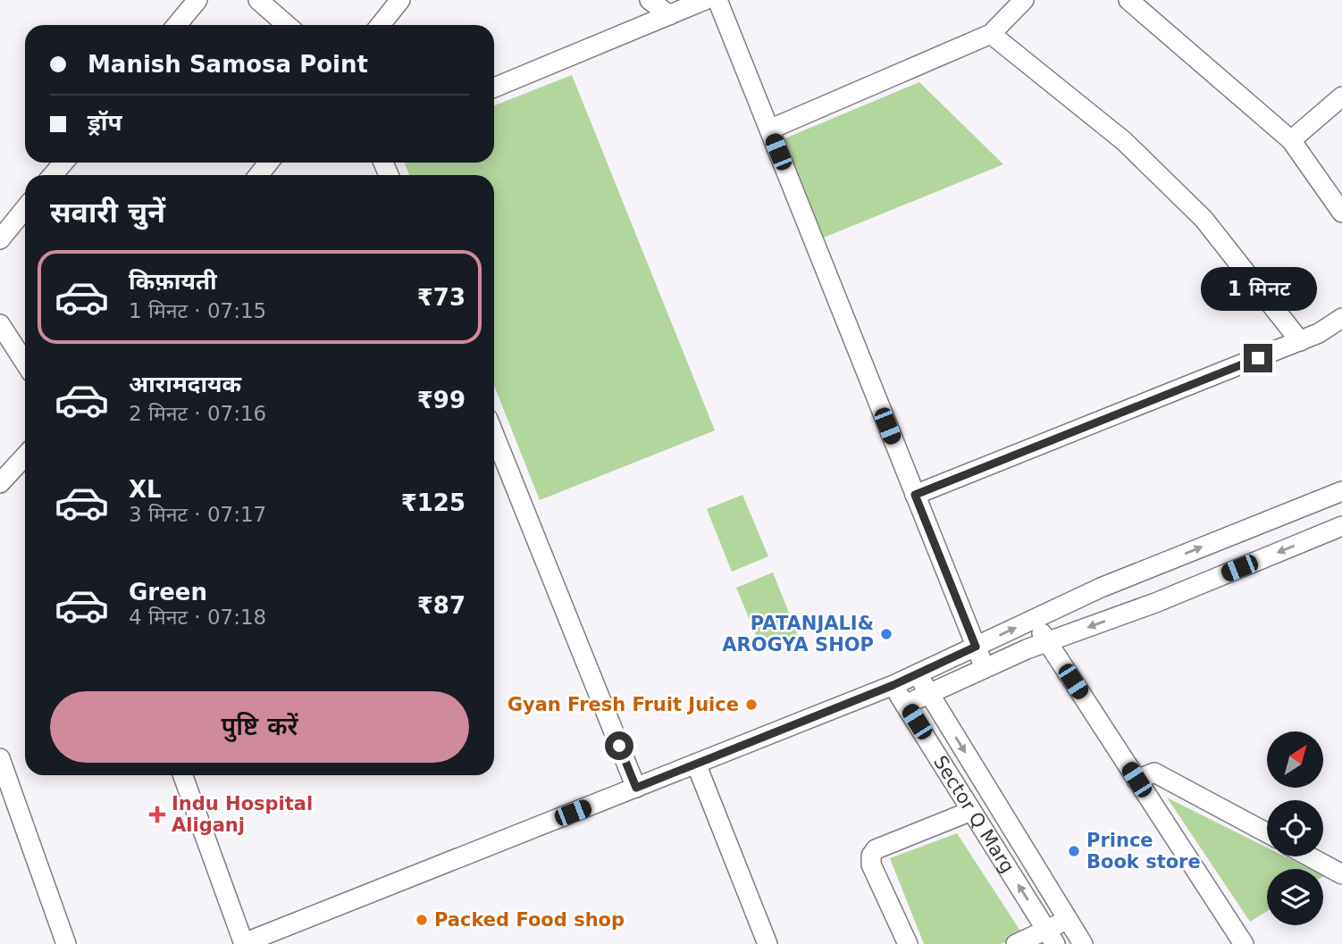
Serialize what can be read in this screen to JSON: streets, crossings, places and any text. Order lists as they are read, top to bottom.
{
  "streets": {
    "street": ["Sector Q Marg"]
  },
  "places": {
    "other": [
      "PATANJALI& AROGYA SHOP",
      "Gyan Fresh Fruit Juice",
      "Prince Book store",
      "Packed Food shop"
    ],
    "health": ["Indu Hospital Aliganj"]
  },
  "north": "top right",
  "page": {
    "banner": ["Manish Samosa Point", "ड्रॉप"],
    "heading": "सवारी चुनें",
    "list": [
      {
        "name": "किफ़ायती",
        "note": "1 मिनट · 07:15",
        "value": "₹73"
      },
      {
        "name": "आरामदायक",
        "note": "2 मिनट · 07:16",
        "value": "₹99"
      },
      {
        "name": "XL",
        "note": "3 मिनट · 07:17",
        "value": "₹125"
      },
      {
        "name": "Green",
        "note": "4 मिनट · 07:18",
        "value": "₹87"
      }
    ],
    "bubble": "1 मिनट",
    "buttons": "पुष्टि करें"
  }
}
